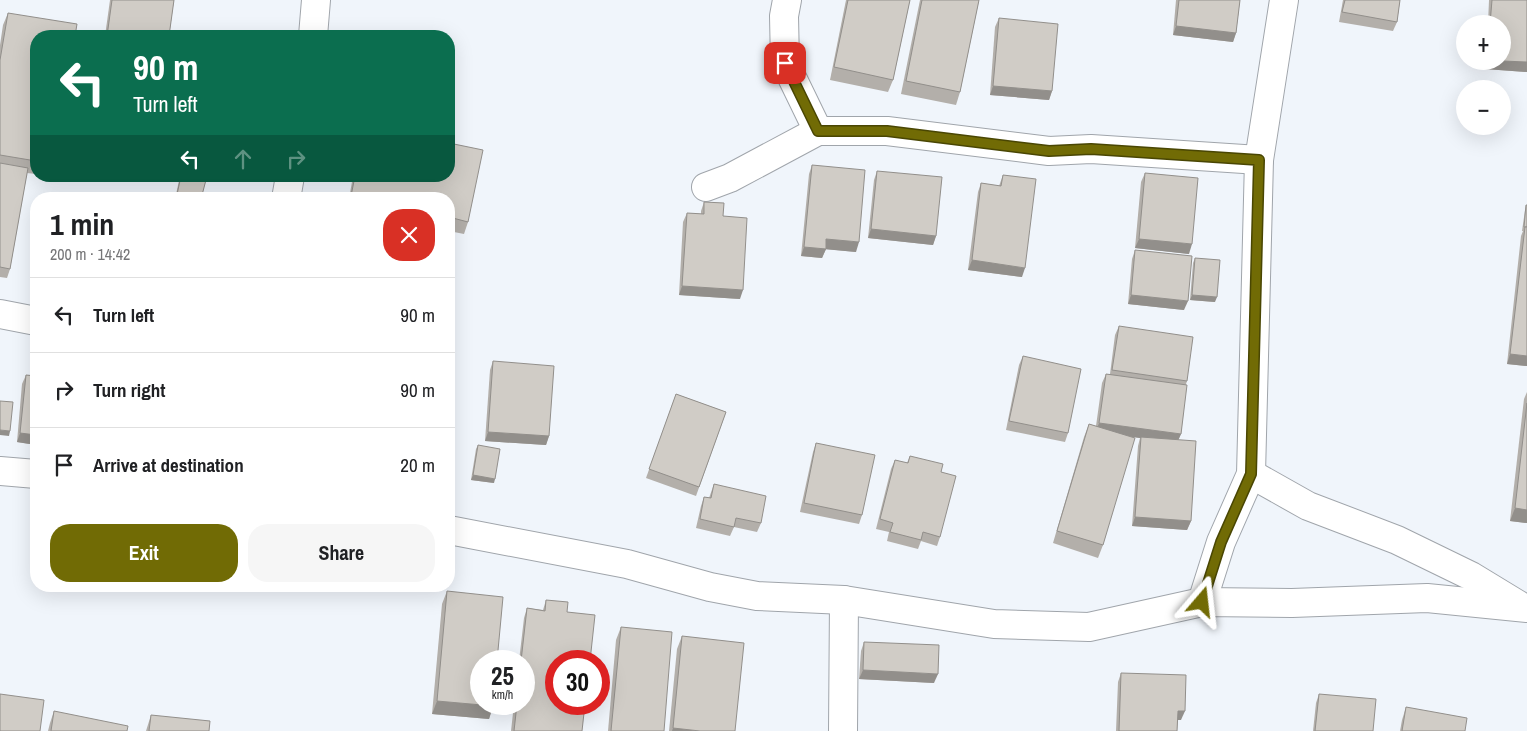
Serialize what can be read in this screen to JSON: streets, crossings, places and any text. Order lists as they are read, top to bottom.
{
  "page": {
    "map_buttons": ["+", "−"],
    "turn": ["90 m", "Turn left"],
    "heading": ["1 min", "200 m · 14:42"],
    "list": [
      {
        "name": "Turn left",
        "value": "90 m"
      },
      {
        "name": "Turn right",
        "value": "90 m"
      },
      {
        "name": "Arrive at destination",
        "value": "20 m"
      }
    ],
    "buttons": ["Exit", "Share"],
    "speed": "25 km/h",
    "limit": "30"
  }
}
